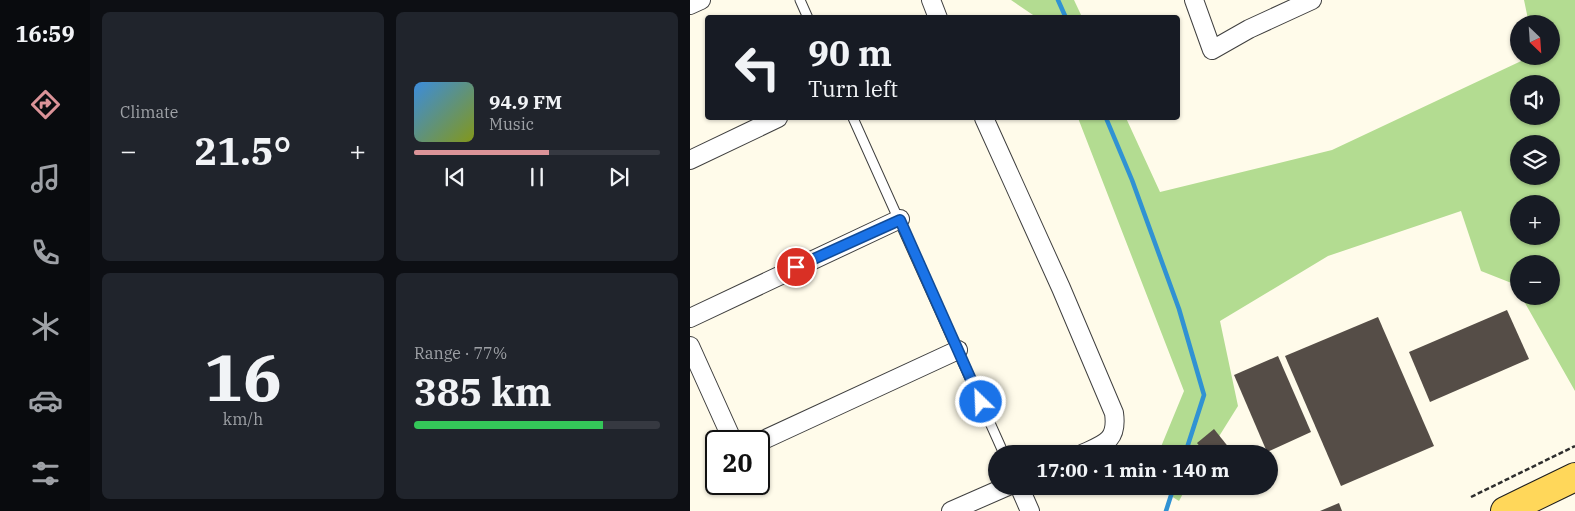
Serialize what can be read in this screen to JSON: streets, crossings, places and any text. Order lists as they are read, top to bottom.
{
  "north": "bottom right",
  "page": {
    "tabs": "16:59",
    "tile": [
      "Climate",
      ["16", "km/h"],
      ["Range · 77%", "385 km"]
    ],
    "map_buttons": ["+", "−"],
    "turn": ["90 m", "Turn left"],
    "song": ["94.9 FM", "Music"],
    "heat": ["−", "21.5°", "+"],
    "limit": "20",
    "trip": "17:00 · 1 min · 140 m"
  }
}
